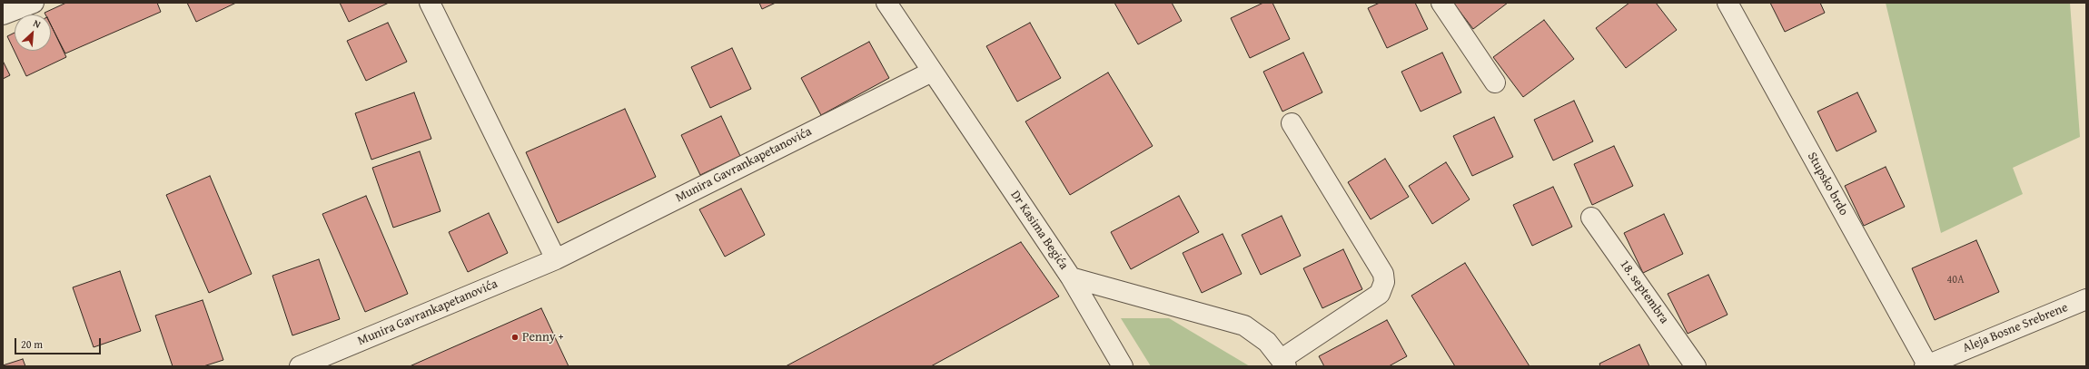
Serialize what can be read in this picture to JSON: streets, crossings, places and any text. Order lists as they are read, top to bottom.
{
  "streets": {
    "street": [
      "Munira Gavrankapetanovića",
      "Stupsko brdo",
      "Dr Kasima Begića",
      "18. septembra",
      "Aleja Bosne Srebrene"
    ]
  },
  "crossings": [
    ["Munira Gavrankapetanovića", "Dr Kasima Begića"],
    ["Stupsko brdo", "Aleja Bosne Srebrene"]
  ],
  "places": ["Penny +"],
  "house_numbers": ["40A"],
  "scale_bar": "20 m",
  "north": "top right"
}
